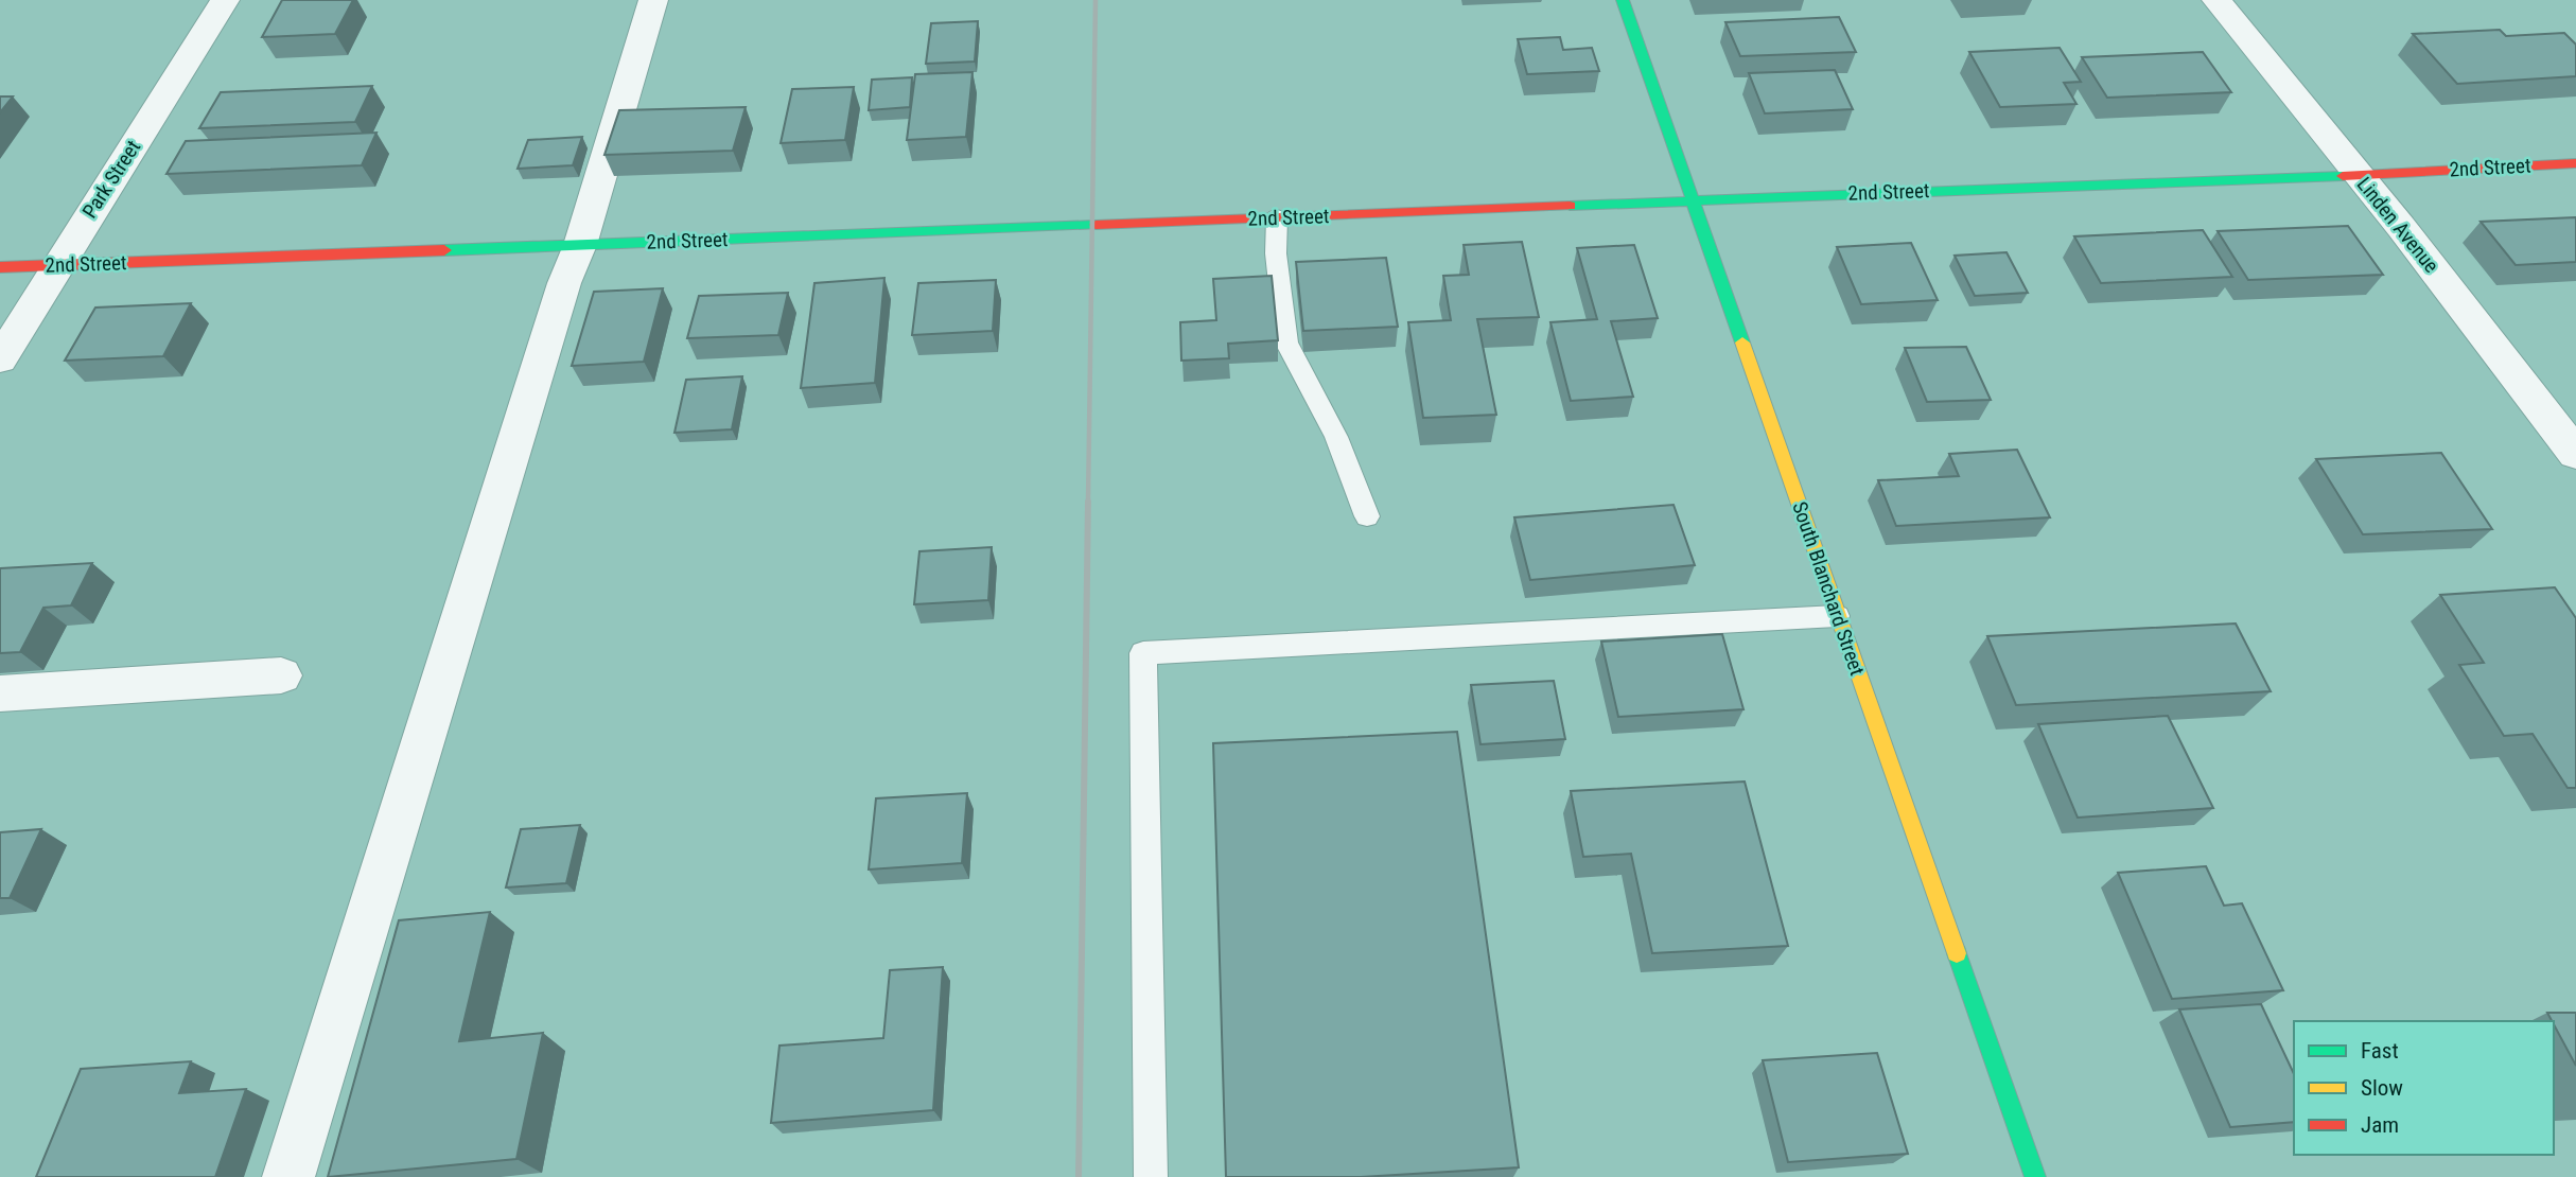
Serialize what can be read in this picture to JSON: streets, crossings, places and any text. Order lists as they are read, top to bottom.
{
  "streets": {
    "street": [
      "2nd Street",
      "Park Street",
      "Linden Avenue",
      "South Blanchard Street"
    ]
  },
  "crossings": [
    ["2nd Street", "Park Street"],
    ["2nd Street", "Linden Avenue"],
    ["2nd Street", "South Blanchard Street"]
  ],
  "legend": ["Fast", "Slow", "Jam"]
}
